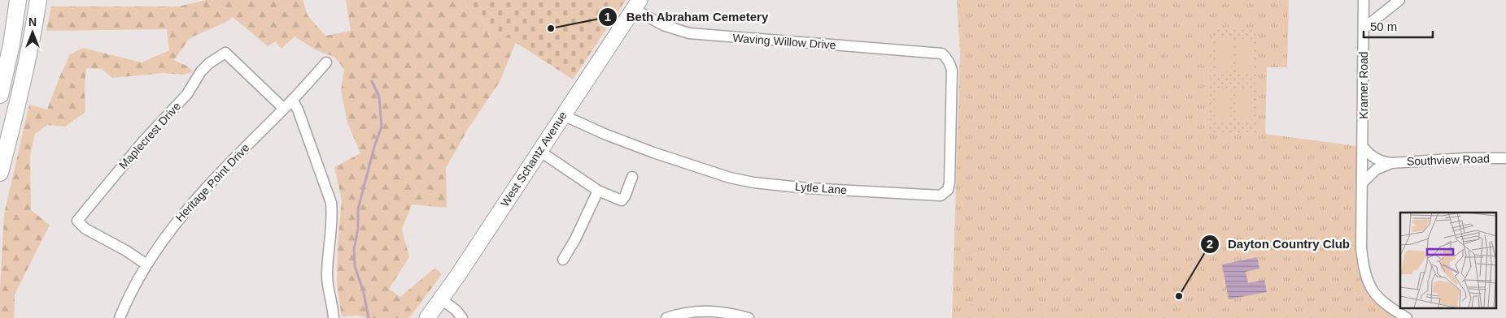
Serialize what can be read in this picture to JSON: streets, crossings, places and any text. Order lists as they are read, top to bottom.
{
  "streets": {
    "main road": ["West Schantz Avenue"],
    "street": [
      "Waving Willow Drive",
      "Kramer Road",
      "Maplecrest Drive",
      "Southview Road",
      "Heritage Point Drive",
      "Lytle Lane"
    ]
  },
  "crossings": [
    ["Waving Willow Drive", "West Schantz Avenue"],
    ["Waving Willow Drive", "Lytle Lane"],
    ["Kramer Road", "Southview Road"],
    ["Maplecrest Drive", "Heritage Point Drive"],
    ["West Schantz Avenue", "Lytle Lane"]
  ],
  "places": ["Beth Abraham Cemetery", "Dayton Country Club"],
  "scale_bar": "50 m",
  "north": "top"
}
